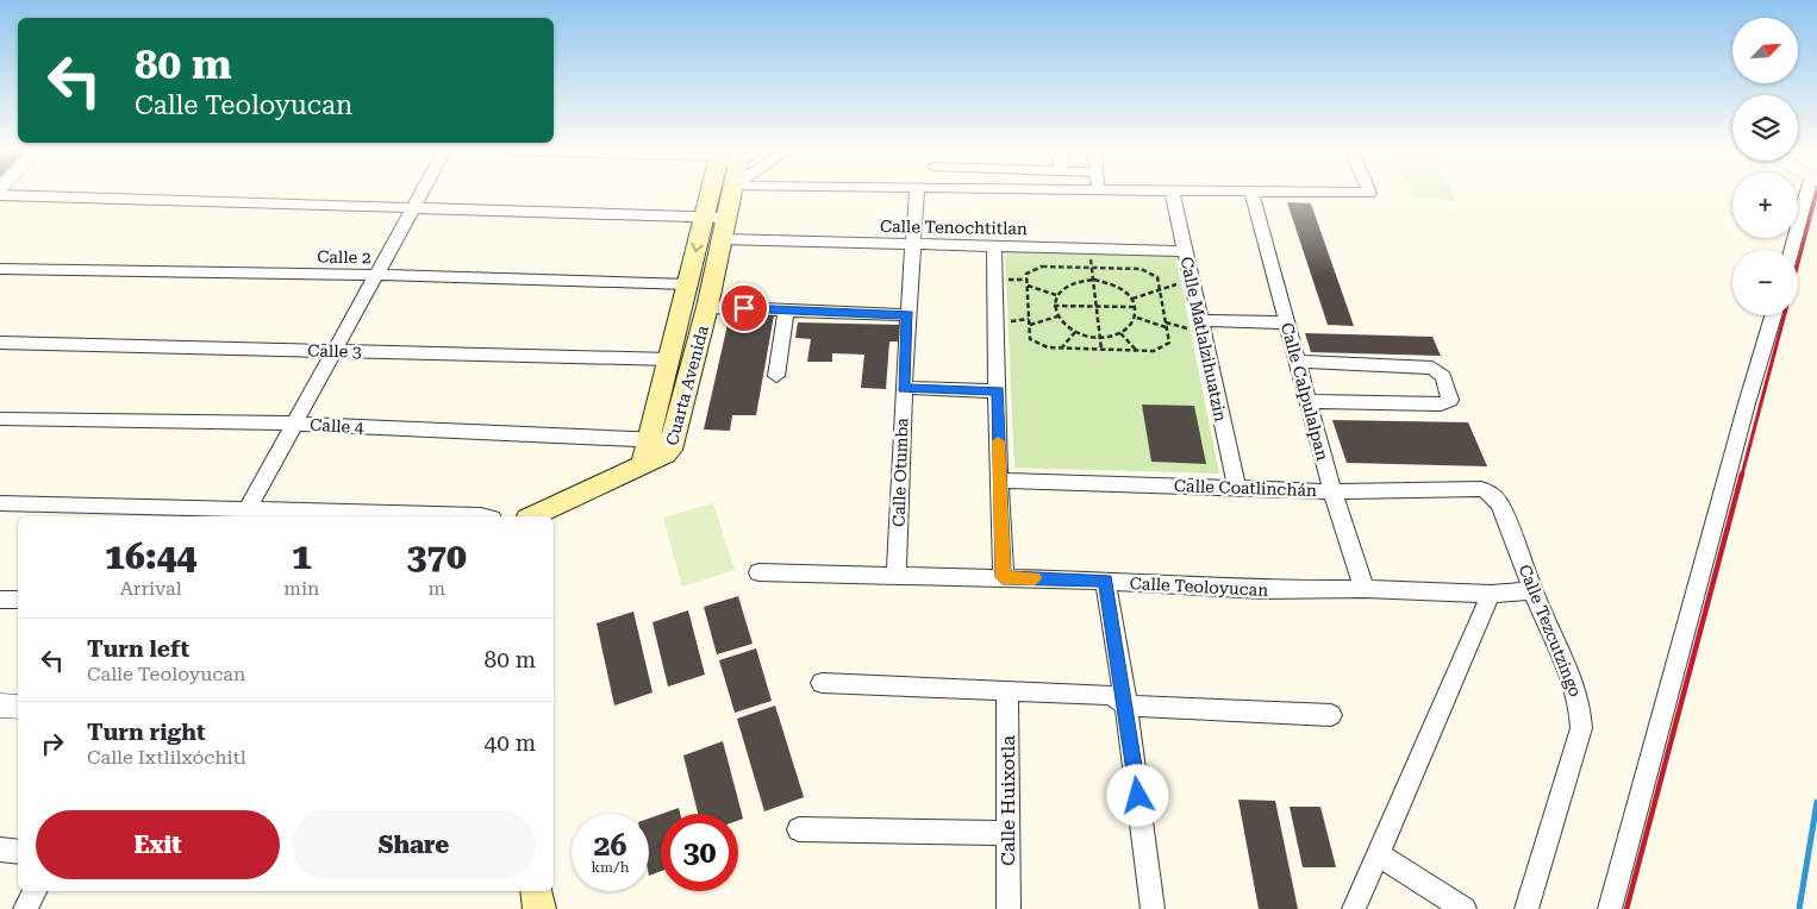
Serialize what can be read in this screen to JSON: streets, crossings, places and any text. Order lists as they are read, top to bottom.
{
  "streets": {
    "main road": ["Cuarta Avenida"],
    "street": [
      "Calle Tenochtitlan",
      "Calle 2",
      "Calle Matlalzihuatzin",
      "Calle 3",
      "Calle Calpulalpan",
      "Calle 4",
      "Calle Otumba",
      "Calle Coatlinchán",
      "Calle Teoloyucan",
      "Calle Tezcutzingo",
      "Calle Huixotla"
    ]
  },
  "crossings": [
    ["Calle Tenochtitlan", "Calle Matlalzihuatzin"],
    ["Calle Tenochtitlan", "Cuarta Avenida"],
    ["Calle Tenochtitlan", "Calle Otumba"],
    ["Calle 2", "Cuarta Avenida"],
    ["Calle Matlalzihuatzin", "Calle Coatlinchán"],
    ["Calle 3", "Cuarta Avenida"],
    ["Cuarta Avenida", "Calle 4"],
    ["Calle Calpulalpan", "Calle Coatlinchán"],
    ["Calle Calpulalpan", "Calle Teoloyucan"],
    ["Calle Otumba", "Calle Teoloyucan"],
    ["Calle Coatlinchán", "Calle Tezcutzingo"],
    ["Calle Teoloyucan", "Calle Tezcutzingo"]
  ],
  "north": "top right",
  "page": {
    "map_buttons": ["+", "−"],
    "turn": ["80 m", "Calle Teoloyucan"],
    "eta": [
      "16:44",
      "Arrival",
      "1",
      "min",
      "370",
      "m"
    ],
    "list": [
      {
        "name": "Turn left",
        "note": "Calle Teoloyucan",
        "value": "80 m"
      },
      {
        "name": "Turn right",
        "note": "Calle Ixtlilxóchitl",
        "value": "40 m"
      }
    ],
    "buttons": ["Exit", "Share"],
    "speed": "26 km/h",
    "limit": "30"
  }
}
